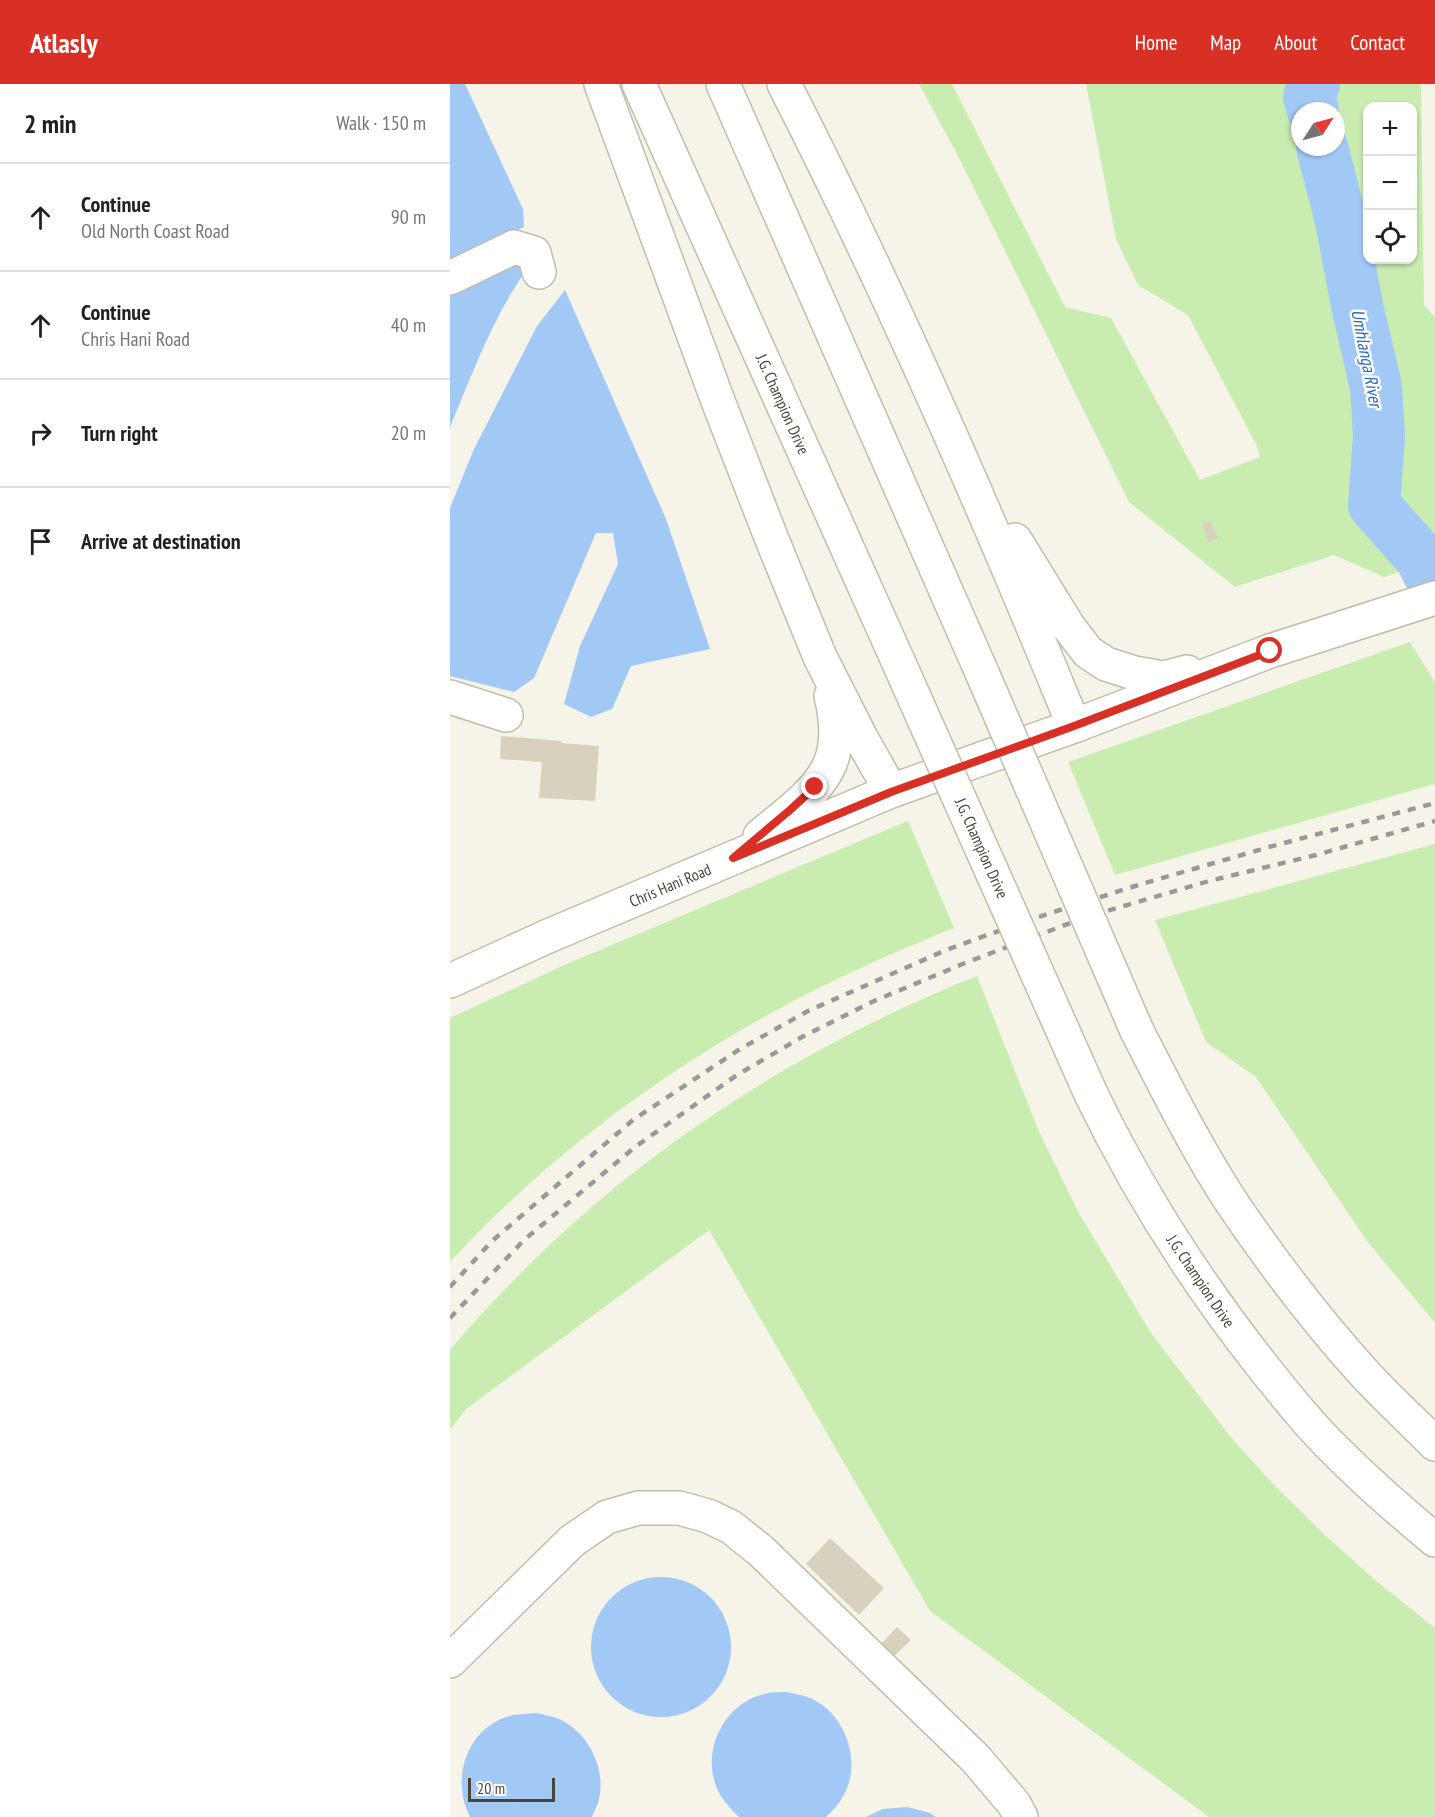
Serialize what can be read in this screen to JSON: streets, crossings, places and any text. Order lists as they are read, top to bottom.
{
  "streets": {
    "street": ["J.G. Champion Drive", "Chris Hani Road"]
  },
  "water": ["Umhlanga River"],
  "scale_bar": "20 m",
  "north": "top right",
  "page": {
    "header": "Atlasly",
    "nav": [
      "Home",
      "Map",
      "About",
      "Contact"
    ],
    "heading": ["2 min", "Walk · 150 m"],
    "map_buttons": ["+", "−"],
    "list": [
      ["Continue", "Old North Coast Road", "90 m"],
      ["Continue", "Chris Hani Road", "40 m"],
      ["Turn right", "20 m"],
      "Arrive at destination"
    ],
    "scale": "20 m"
  }
}
